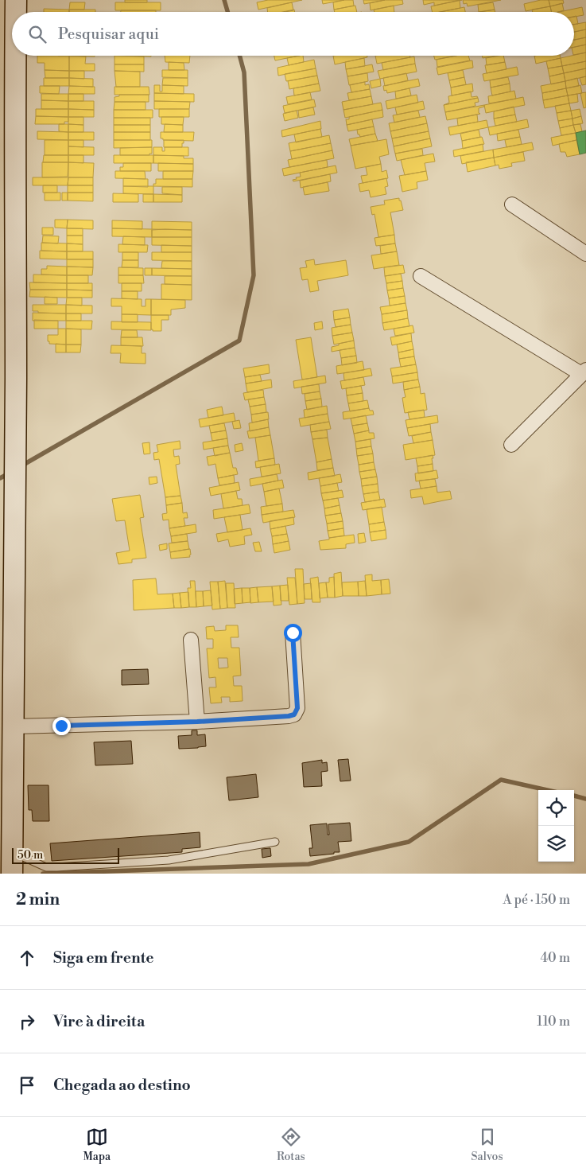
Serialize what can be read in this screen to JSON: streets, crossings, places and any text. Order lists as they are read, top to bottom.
{
  "scale_bar": "50 m",
  "page": {
    "search": "Pesquisar aqui",
    "scale": "50 m",
    "heading": ["2 min", "A pé · 150 m"],
    "list": [
      ["Siga em frente", "40 m"],
      ["Vire à direita", "110 m"],
      "Chegada ao destino"
    ],
    "nav": ["Mapa", "Rotas", "Salvos"]
  }
}
